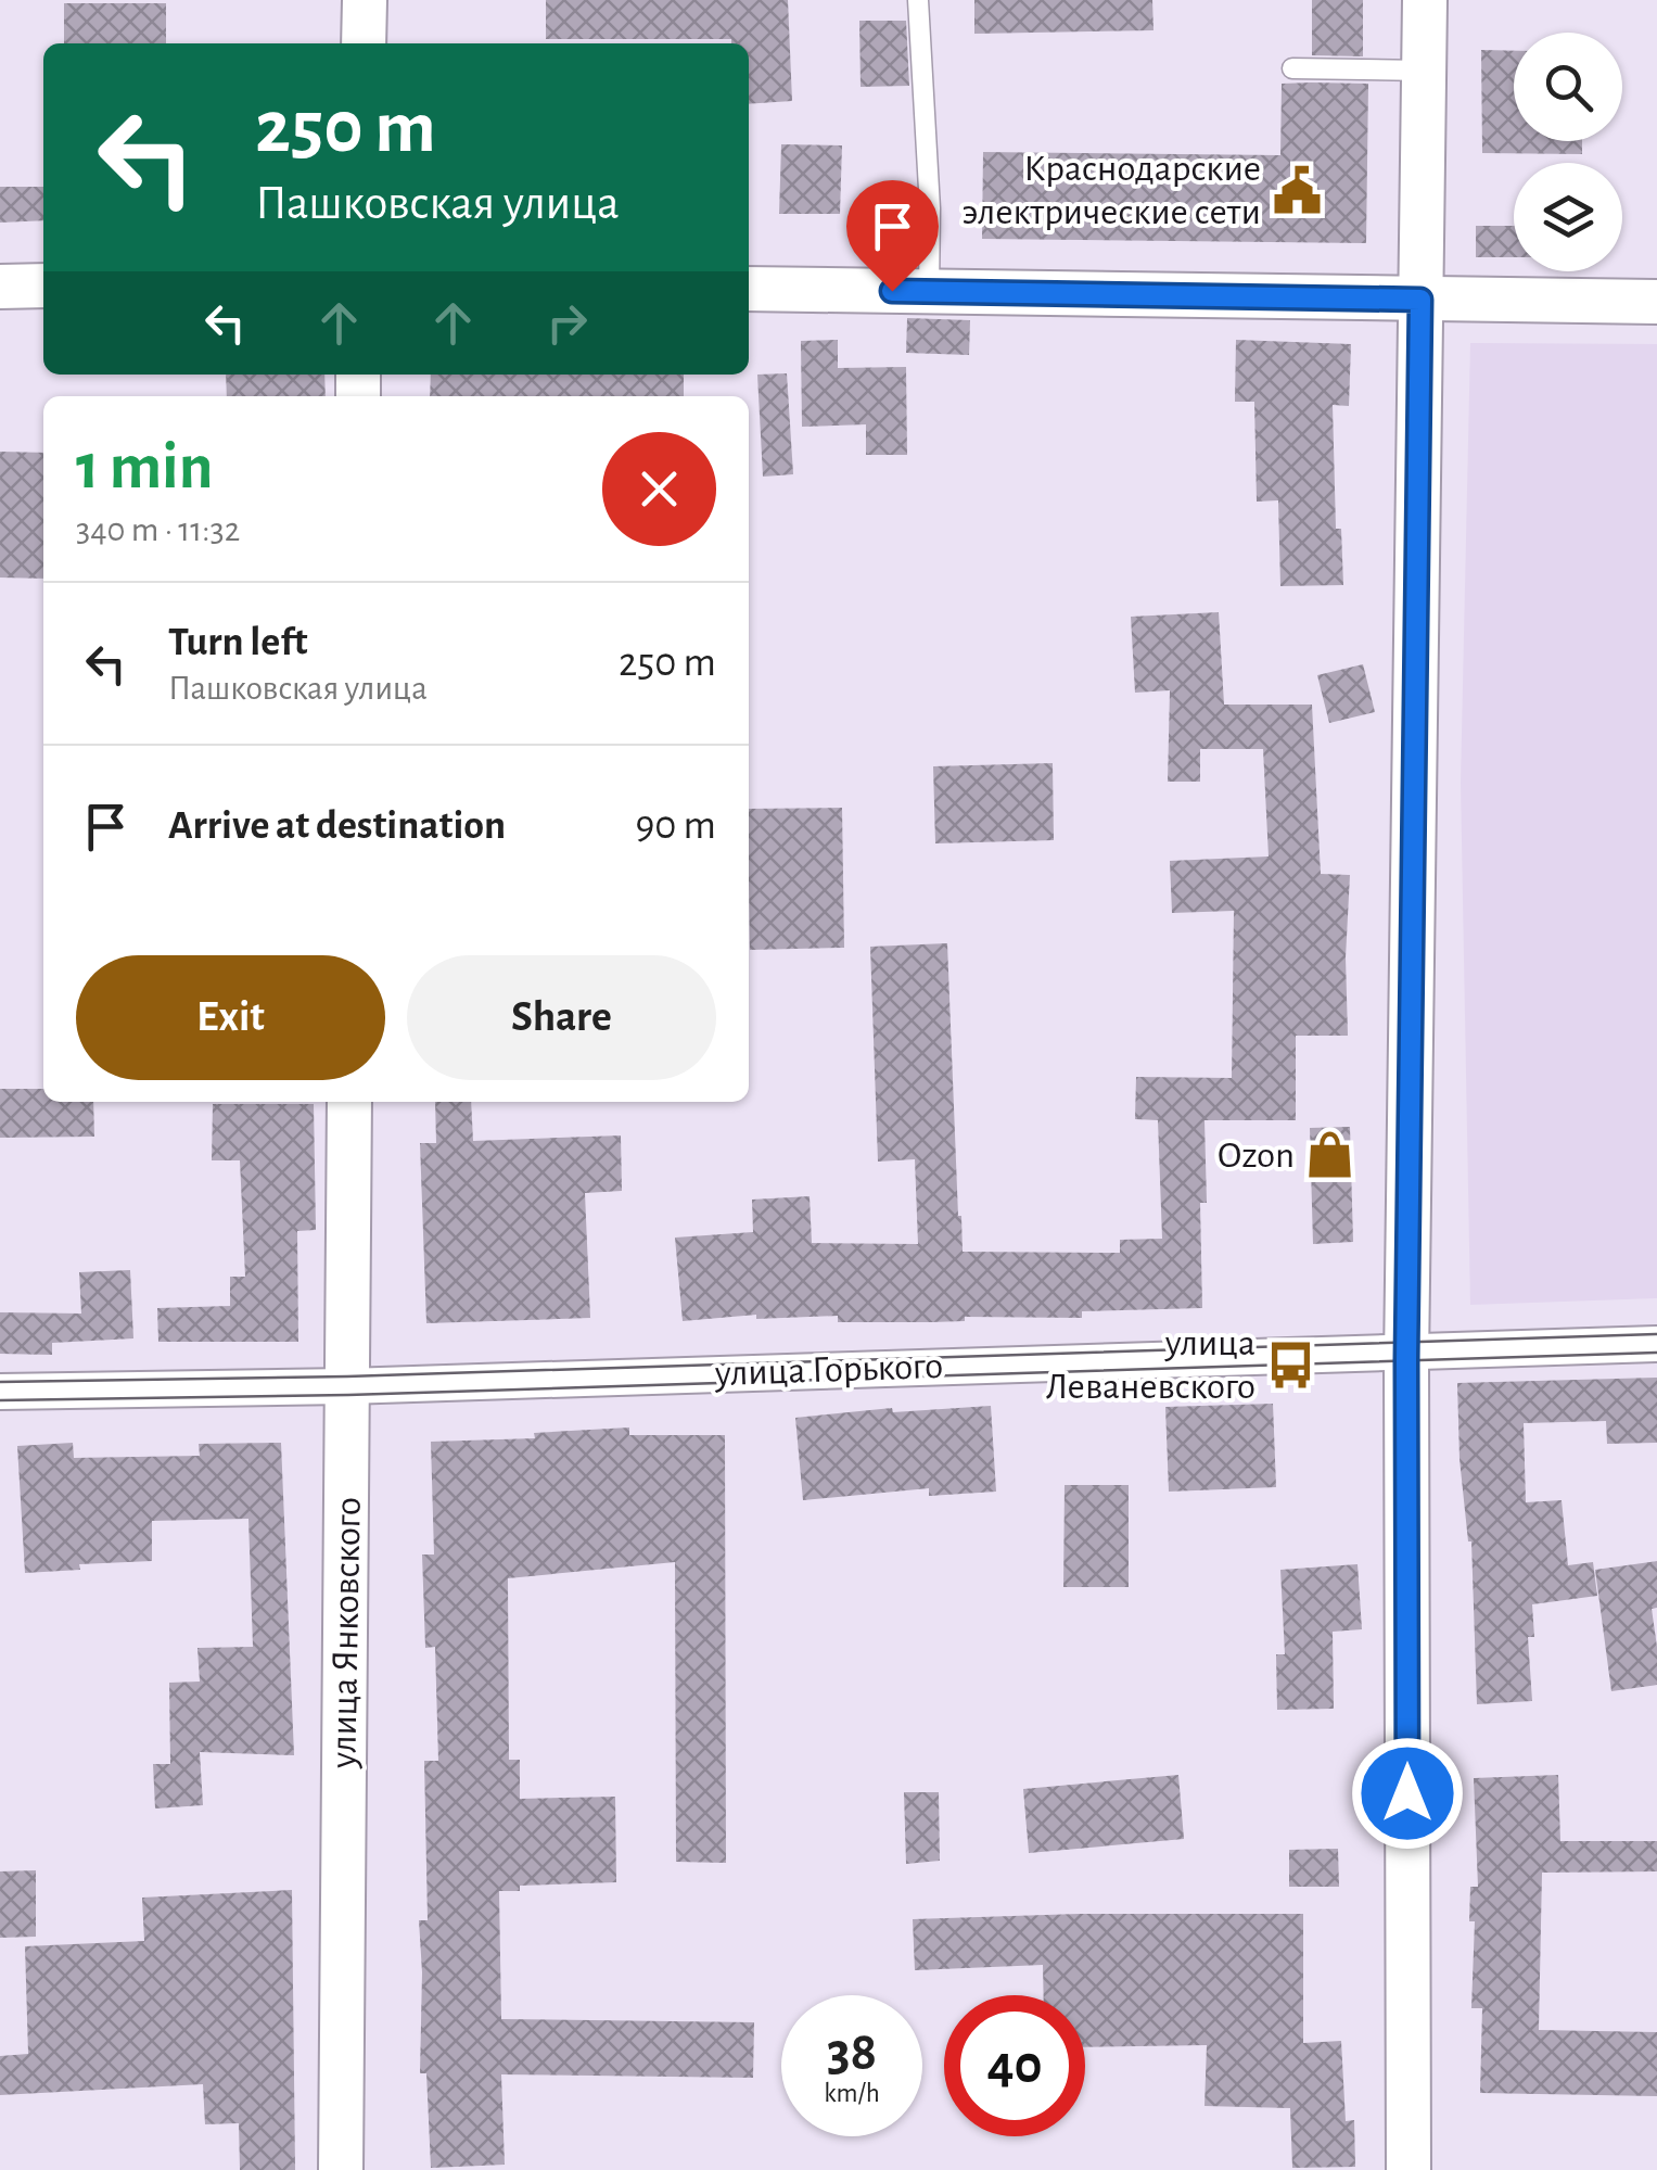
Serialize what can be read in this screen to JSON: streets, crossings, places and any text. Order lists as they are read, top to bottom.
{
  "streets": {
    "street": ["улица Горького", "улица Янковского"]
  },
  "crossings": [
    ["улица Горького", "улица Янковского"]
  ],
  "places": {
    "public building": ["Краснодарские электрические сети"],
    "shop": ["Ozon"],
    "bus stop": ["улица Леваневского"]
  },
  "page": {
    "turn": ["250 m", "Пашковская улица"],
    "heading": ["1 min", "340 m · 11:32"],
    "list": [
      {
        "name": "Turn left",
        "note": "Пашковская улица",
        "value": "250 m"
      },
      {
        "name": "Arrive at destination",
        "value": "90 m"
      }
    ],
    "buttons": ["Exit", "Share"],
    "speed": "38 km/h",
    "limit": "40"
  }
}
